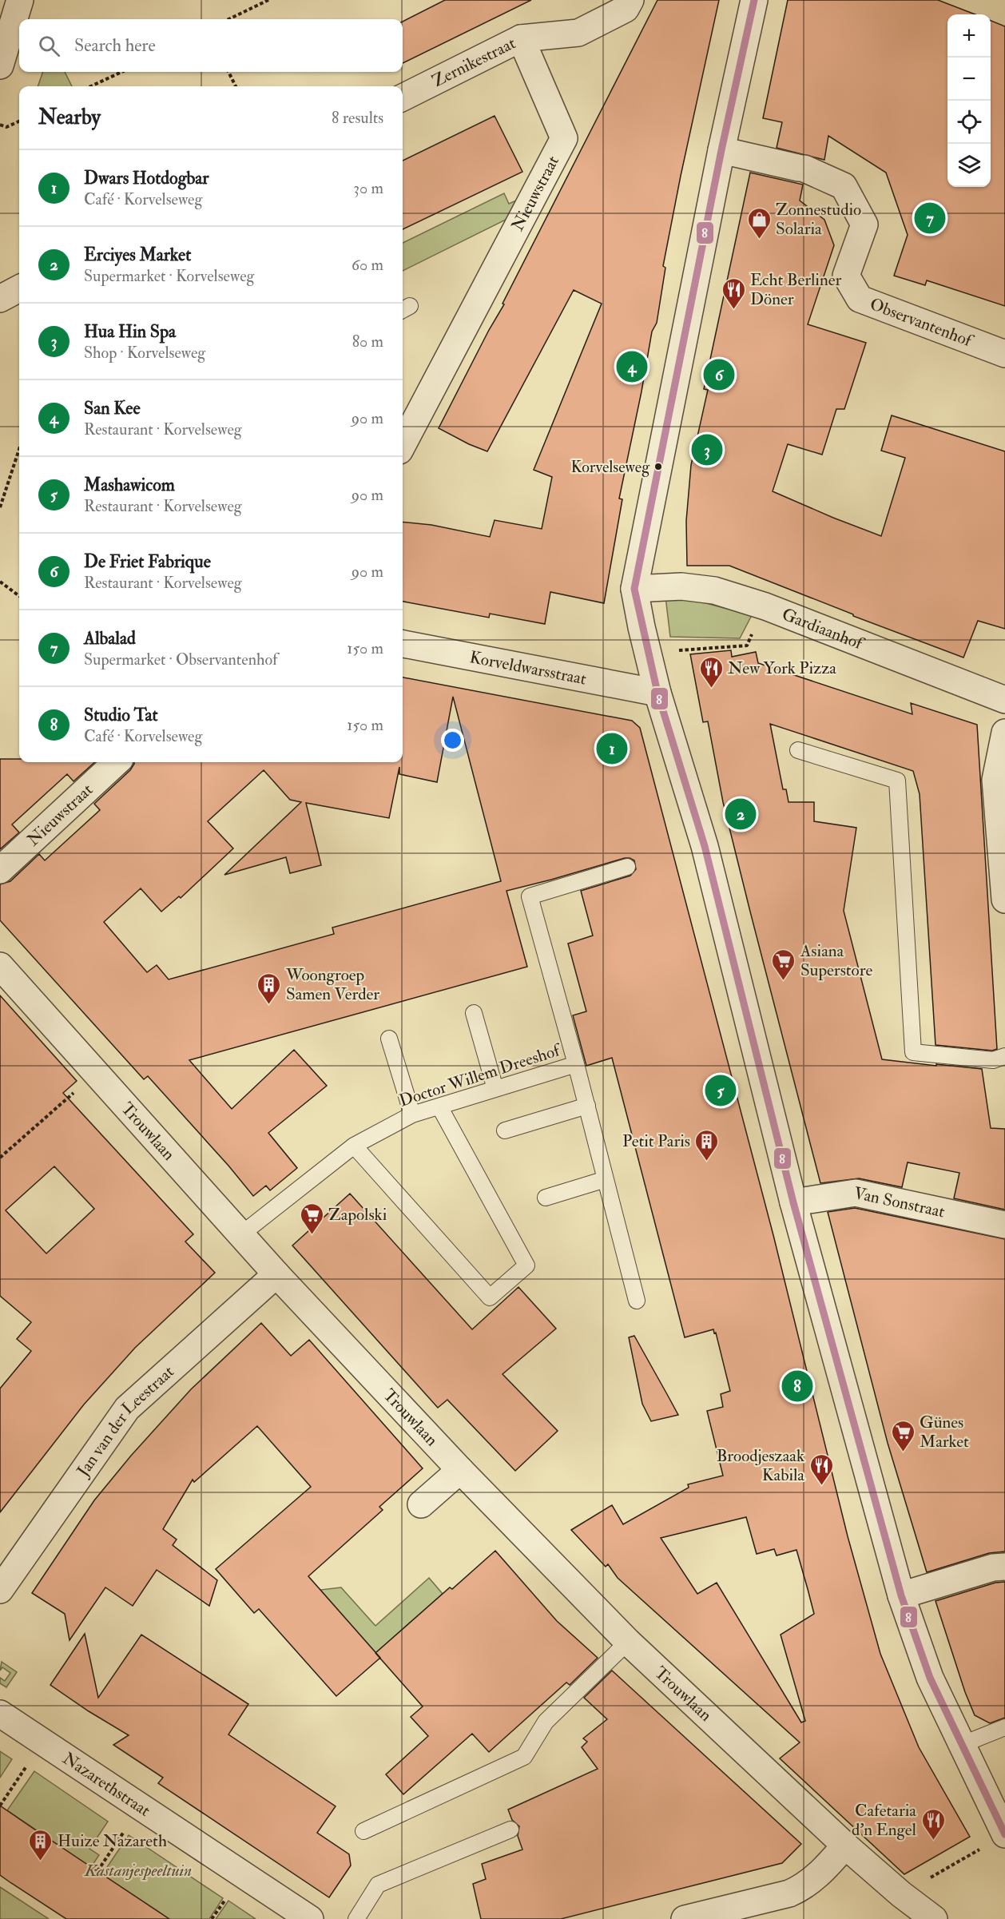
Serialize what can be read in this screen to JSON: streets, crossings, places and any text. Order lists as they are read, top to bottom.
{
  "streets": {
    "street": [
      "Zernikestraat",
      "Nieuwstraat",
      "Observantenhof",
      "Gardiaanhof",
      "Korveldwarsstraat",
      "Trouwlaan",
      "Van Sonstraat",
      "Jan van der Leestraat",
      "Nazarethstraat"
    ],
    "lane": ["Doctor Willem Dreeshof"]
  },
  "crossings": [
    ["Zernikestraat", "Nieuwstraat"],
    ["Doctor Willem Dreeshof", "Trouwlaan"],
    ["Trouwlaan", "Jan van der Leestraat"]
  ],
  "parks": ["Kastanjespeeltuin"],
  "places": {
    "shop": ["Zonnestudio Solaria"],
    "restaurant": [
      "Echt Berliner Döner",
      "New York Pizza",
      "Broodjeszaak Kabila",
      "Cafetaria d'n Engel"
    ],
    "other": ["Korvelseweg"],
    "supermarket": ["Asiana Superstore", "Zapolski", "Günes Market"],
    "building": ["Woongroep Samen Verder", "Petit Paris", "Huize Nazareth"]
  },
  "lines": ["transit line 8"],
  "page": {
    "map_buttons": ["+", "−"],
    "search": "Search here",
    "heading": ["Nearby", "8 results"],
    "list": [
      {
        "mark": "1",
        "name": "Dwars Hotdogbar",
        "note": "Café · Korvelseweg",
        "value": "30 m"
      },
      {
        "mark": "2",
        "name": "Erciyes Market",
        "note": "Supermarket · Korvelseweg",
        "value": "60 m"
      },
      {
        "mark": "3",
        "name": "Hua Hin Spa",
        "note": "Shop · Korvelseweg",
        "value": "80 m"
      },
      {
        "mark": "4",
        "name": "San Kee",
        "note": "Restaurant · Korvelseweg",
        "value": "90 m"
      },
      {
        "mark": "5",
        "name": "Mashawicom",
        "note": "Restaurant · Korvelseweg",
        "value": "90 m"
      },
      {
        "mark": "6",
        "name": "De Friet Fabrique",
        "note": "Restaurant · Korvelseweg",
        "value": "90 m"
      },
      {
        "mark": "7",
        "name": "Albalad",
        "note": "Supermarket · Observantenhof",
        "value": "150 m"
      },
      {
        "mark": "8",
        "name": "Studio Tat",
        "note": "Café · Korvelseweg",
        "value": "150 m"
      }
    ],
    "pins": [
      "7",
      "4",
      "6",
      "3",
      "1",
      "2",
      "5",
      "8"
    ]
  }
}
